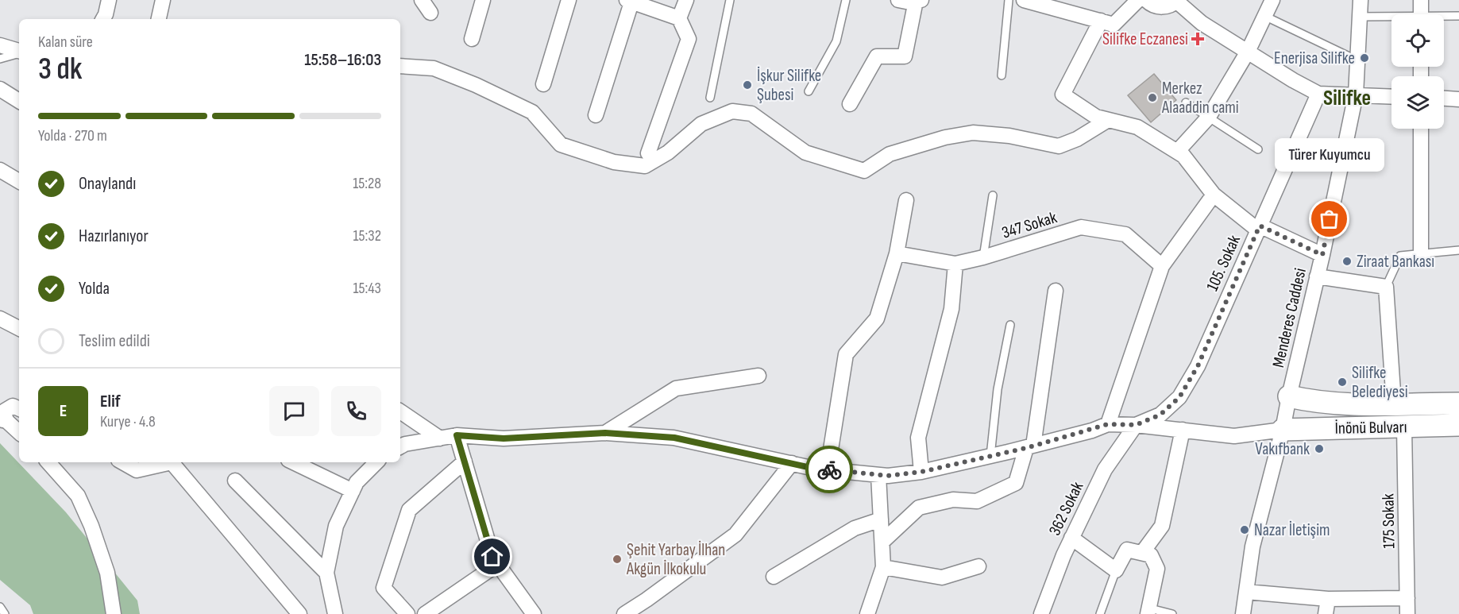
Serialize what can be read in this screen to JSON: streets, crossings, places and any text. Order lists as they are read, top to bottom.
{
  "streets": {
    "main road": ["İnönü Bulvarı"],
    "street": [
      "347 Sokak",
      "105. Sokak",
      "Menderes Caddesi",
      "362 Sokak",
      "175 Sokak"
    ]
  },
  "crossings": [
    ["105. Sokak", "362 Sokak"],
    ["Menderes Caddesi", "İnönü Bulvarı"],
    ["İnönü Bulvarı", "175 Sokak"]
  ],
  "districts": ["Silifke"],
  "places": {
    "health": ["Silifke Eczanesi"],
    "other": [
      "Enerjisa Silifke",
      "İşkur Silifke Şubesi",
      "Merkez Alaaddin cami",
      "Türer Kuyumcu",
      "Ziraat Bankası",
      "Silifke Belediyesi",
      "Vakıfbank",
      "Nazar İletişim",
      "Şehit Yarbay İlhan Akgün İlkokulu"
    ]
  },
  "page": {
    "heading": ["3 dk", "Kalan süre", "15:58–16:03"],
    "panel": ["Elif", "Kurye · 4.8"],
    "bar": "Yolda · 270 m",
    "bubble": "Türer Kuyumcu",
    "list": [
      ["Onaylandı", "15:28"],
      ["Hazırlanıyor", "15:32"],
      ["Yolda", "15:43"],
      "Teslim edildi"
    ],
    "round": "E"
  }
}
